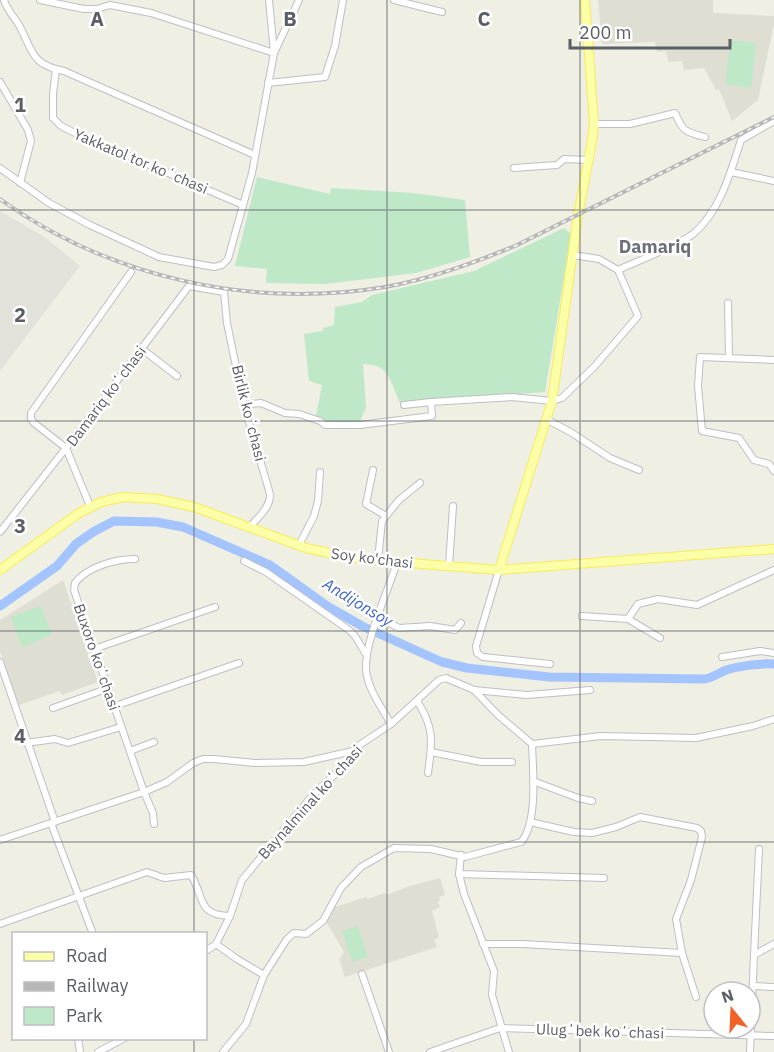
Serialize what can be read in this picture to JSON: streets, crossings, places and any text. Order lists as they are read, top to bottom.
{
  "streets": {
    "main road": ["Soy ko'chasi"],
    "street": [
      "Yakkatol tor koʻchasi",
      "Damariq koʻchasi",
      "Birlik koʻchasi",
      "Buxoro koʻchasi",
      "Baynalminal koʻchasi",
      "Ulugʻbek koʻchasi"
    ]
  },
  "crossings": [
    ["Damariq koʻchasi", "Birlik koʻchasi"],
    ["Birlik koʻchasi", "Soy ko'chasi"]
  ],
  "districts": ["Damariq"],
  "water": ["Andijonsoy"],
  "legend": ["Road", "Railway", "Park"],
  "scale_bar": "200 m",
  "north": "top",
  "grid": {
    "columns": ["A", "B", "C"],
    "rows": [
      "1",
      "2",
      "3",
      "4"
    ]
  }
}
